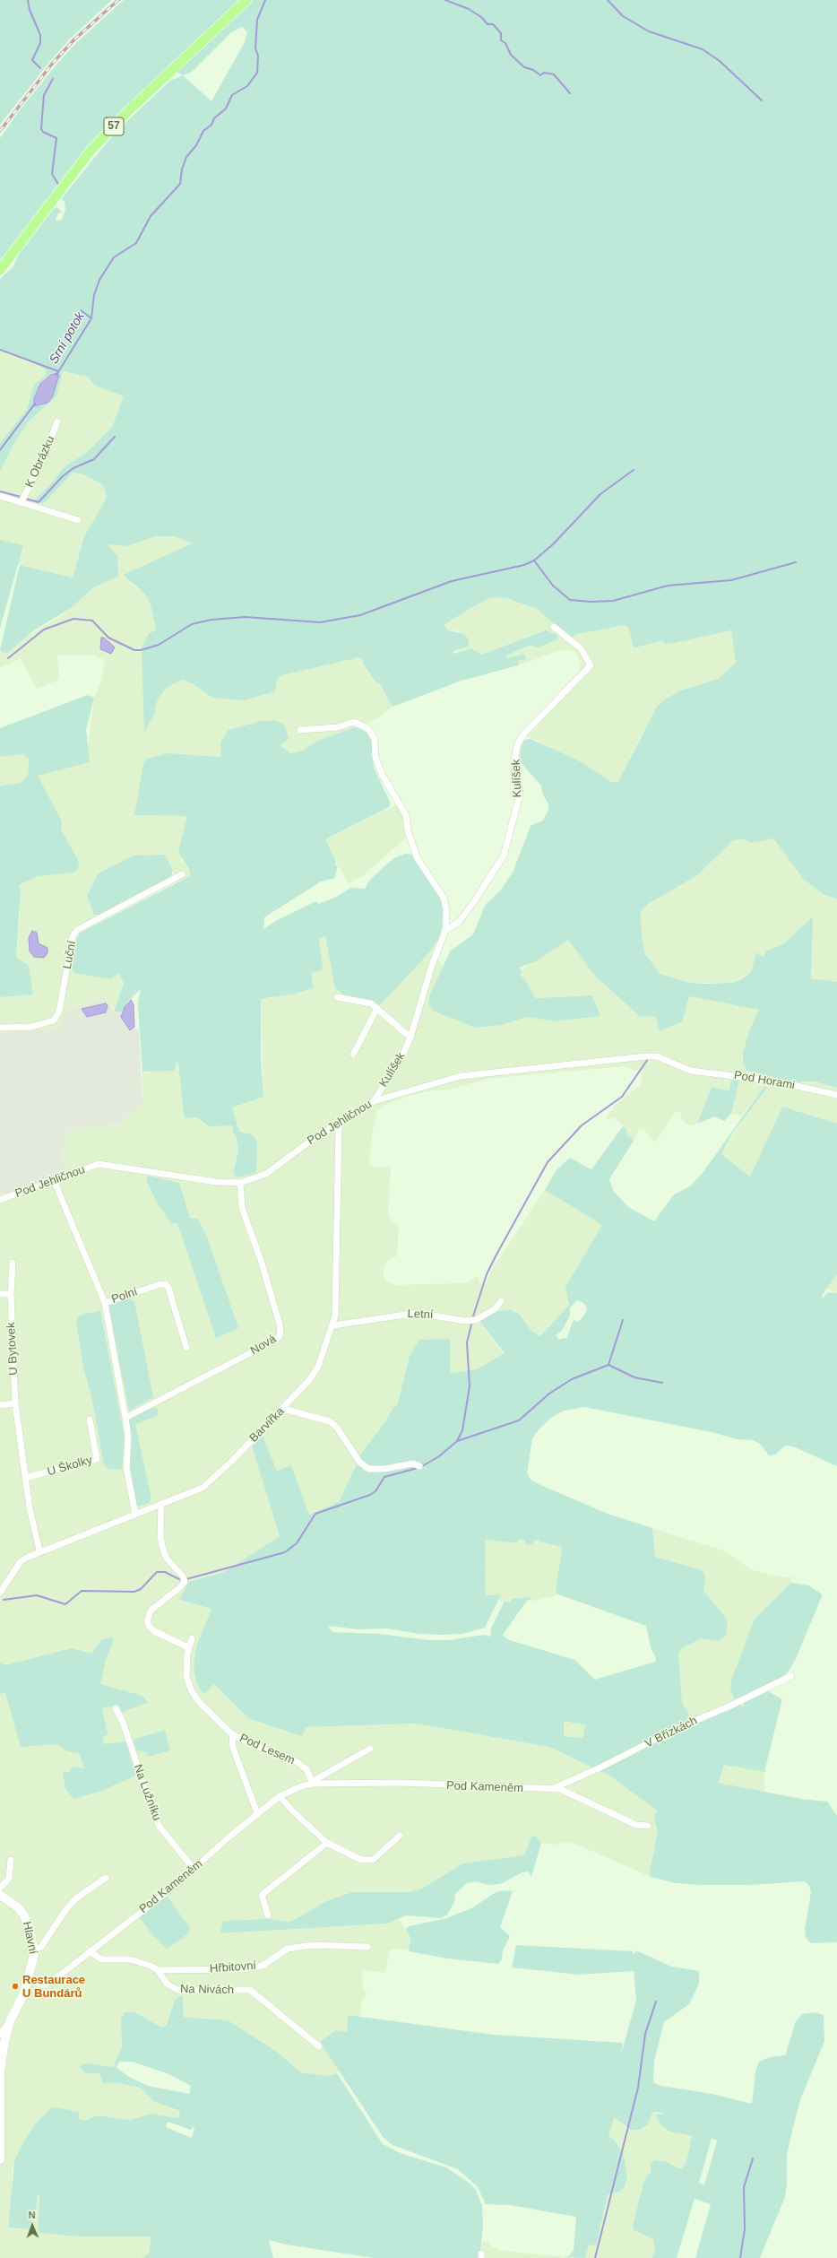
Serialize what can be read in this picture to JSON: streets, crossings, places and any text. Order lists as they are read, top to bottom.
{
  "streets": {
    "main road": ["57"],
    "street": [
      "K Obrázku",
      "Kulíšek",
      "Luční",
      "Pod Horami",
      "Pod Jehličnou",
      "Polní",
      "Letní",
      "Nová",
      "U Bytovek",
      "Barvířka",
      "U Školky",
      "V Břízkách",
      "Pod Lesem",
      "Pod Kameněm",
      "Na Lužníku",
      "Hlavní",
      "Hřbitovní",
      "Na Nivách"
    ]
  },
  "crossings": [
    ["Kulíšek", "Pod Jehličnou"],
    ["Pod Horami", "Pod Jehličnou"],
    ["Pod Jehličnou", "Polní"],
    ["Pod Jehličnou", "Nová"],
    ["Pod Jehličnou", "Barvířka"],
    ["Letní", "Barvířka"],
    ["V Břízkách", "Pod Kameněm"],
    ["Pod Lesem", "Pod Kameněm"],
    ["Pod Kameněm", "Na Lužníku"],
    ["Pod Kameněm", "Hlavní"],
    ["Pod Kameněm", "Na Nivách"],
    ["Hřbitovní", "Na Nivách"]
  ],
  "water": ["Srní potok"],
  "places": ["Restaurace U Bundárů"],
  "north": "top"
}
